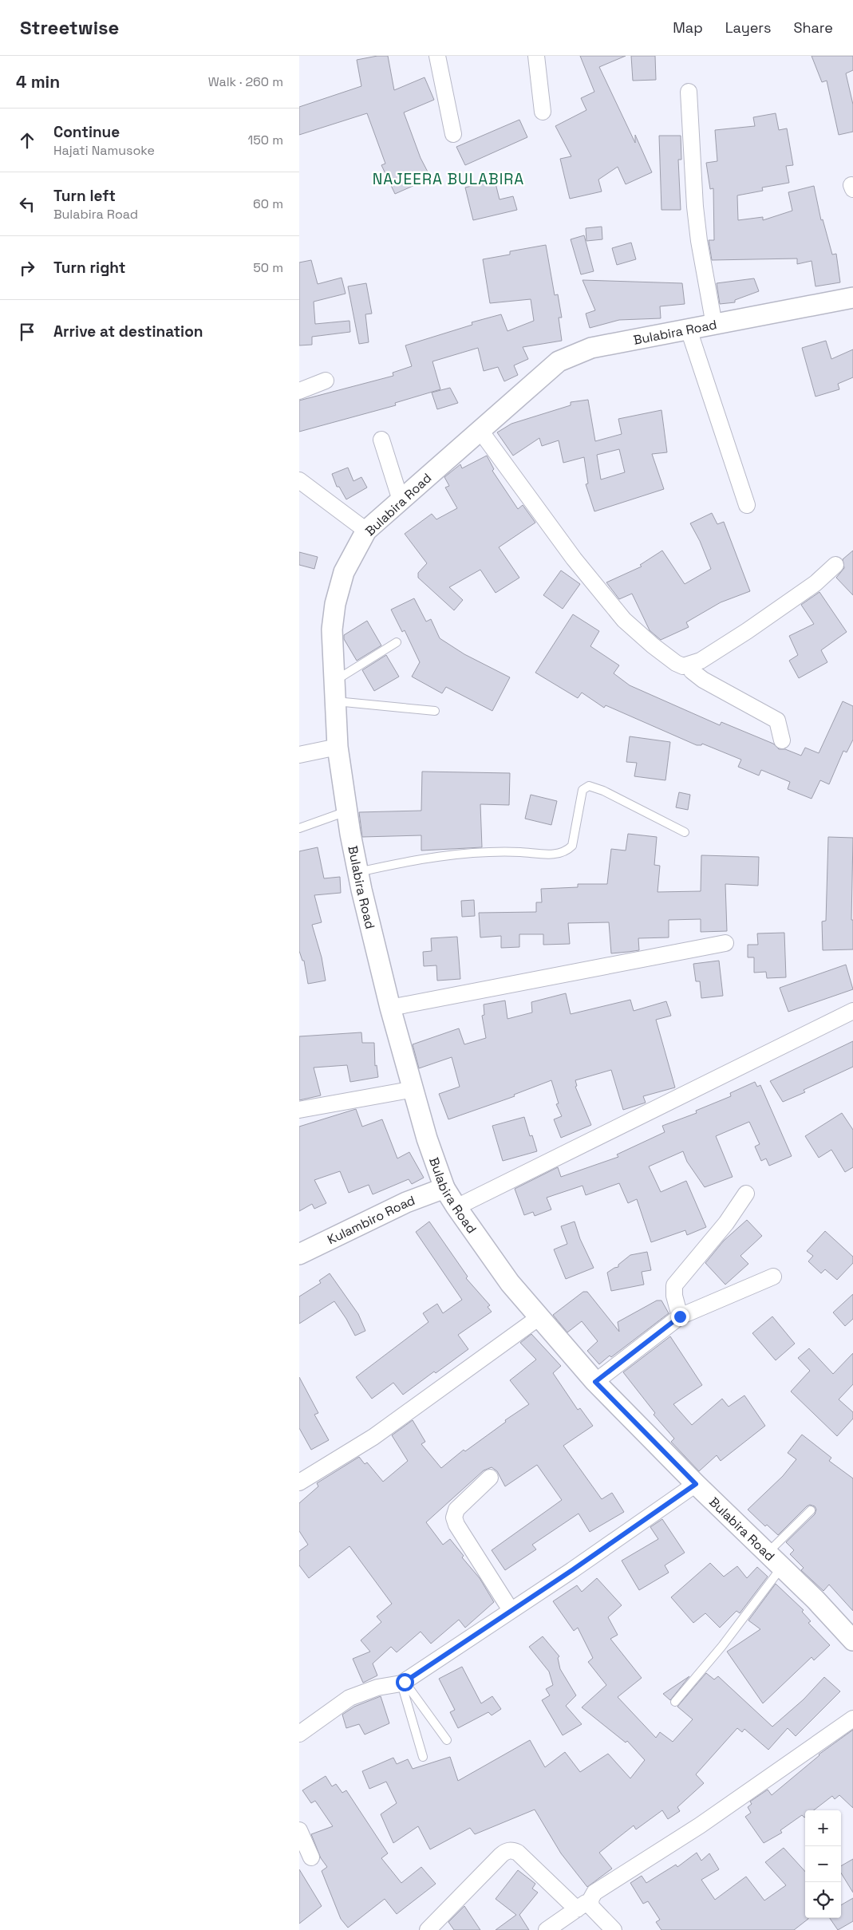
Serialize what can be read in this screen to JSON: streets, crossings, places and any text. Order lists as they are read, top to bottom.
{
  "streets": {
    "street": ["Bulabira Road", "Kulambiro Road"]
  },
  "crossings": [
    ["Bulabira Road", "Kulambiro Road"]
  ],
  "districts": ["NAJEERA BULABIRA"],
  "page": {
    "header": "Streetwise",
    "nav": ["Map", "Layers", "Share"],
    "heading": ["4 min", "Walk · 260 m"],
    "list": [
      ["Continue", "Hajati Namusoke", "150 m"],
      ["Turn left", "Bulabira Road", "60 m"],
      ["Turn right", "50 m"],
      "Arrive at destination"
    ],
    "map_buttons": ["+", "−"]
  }
}
